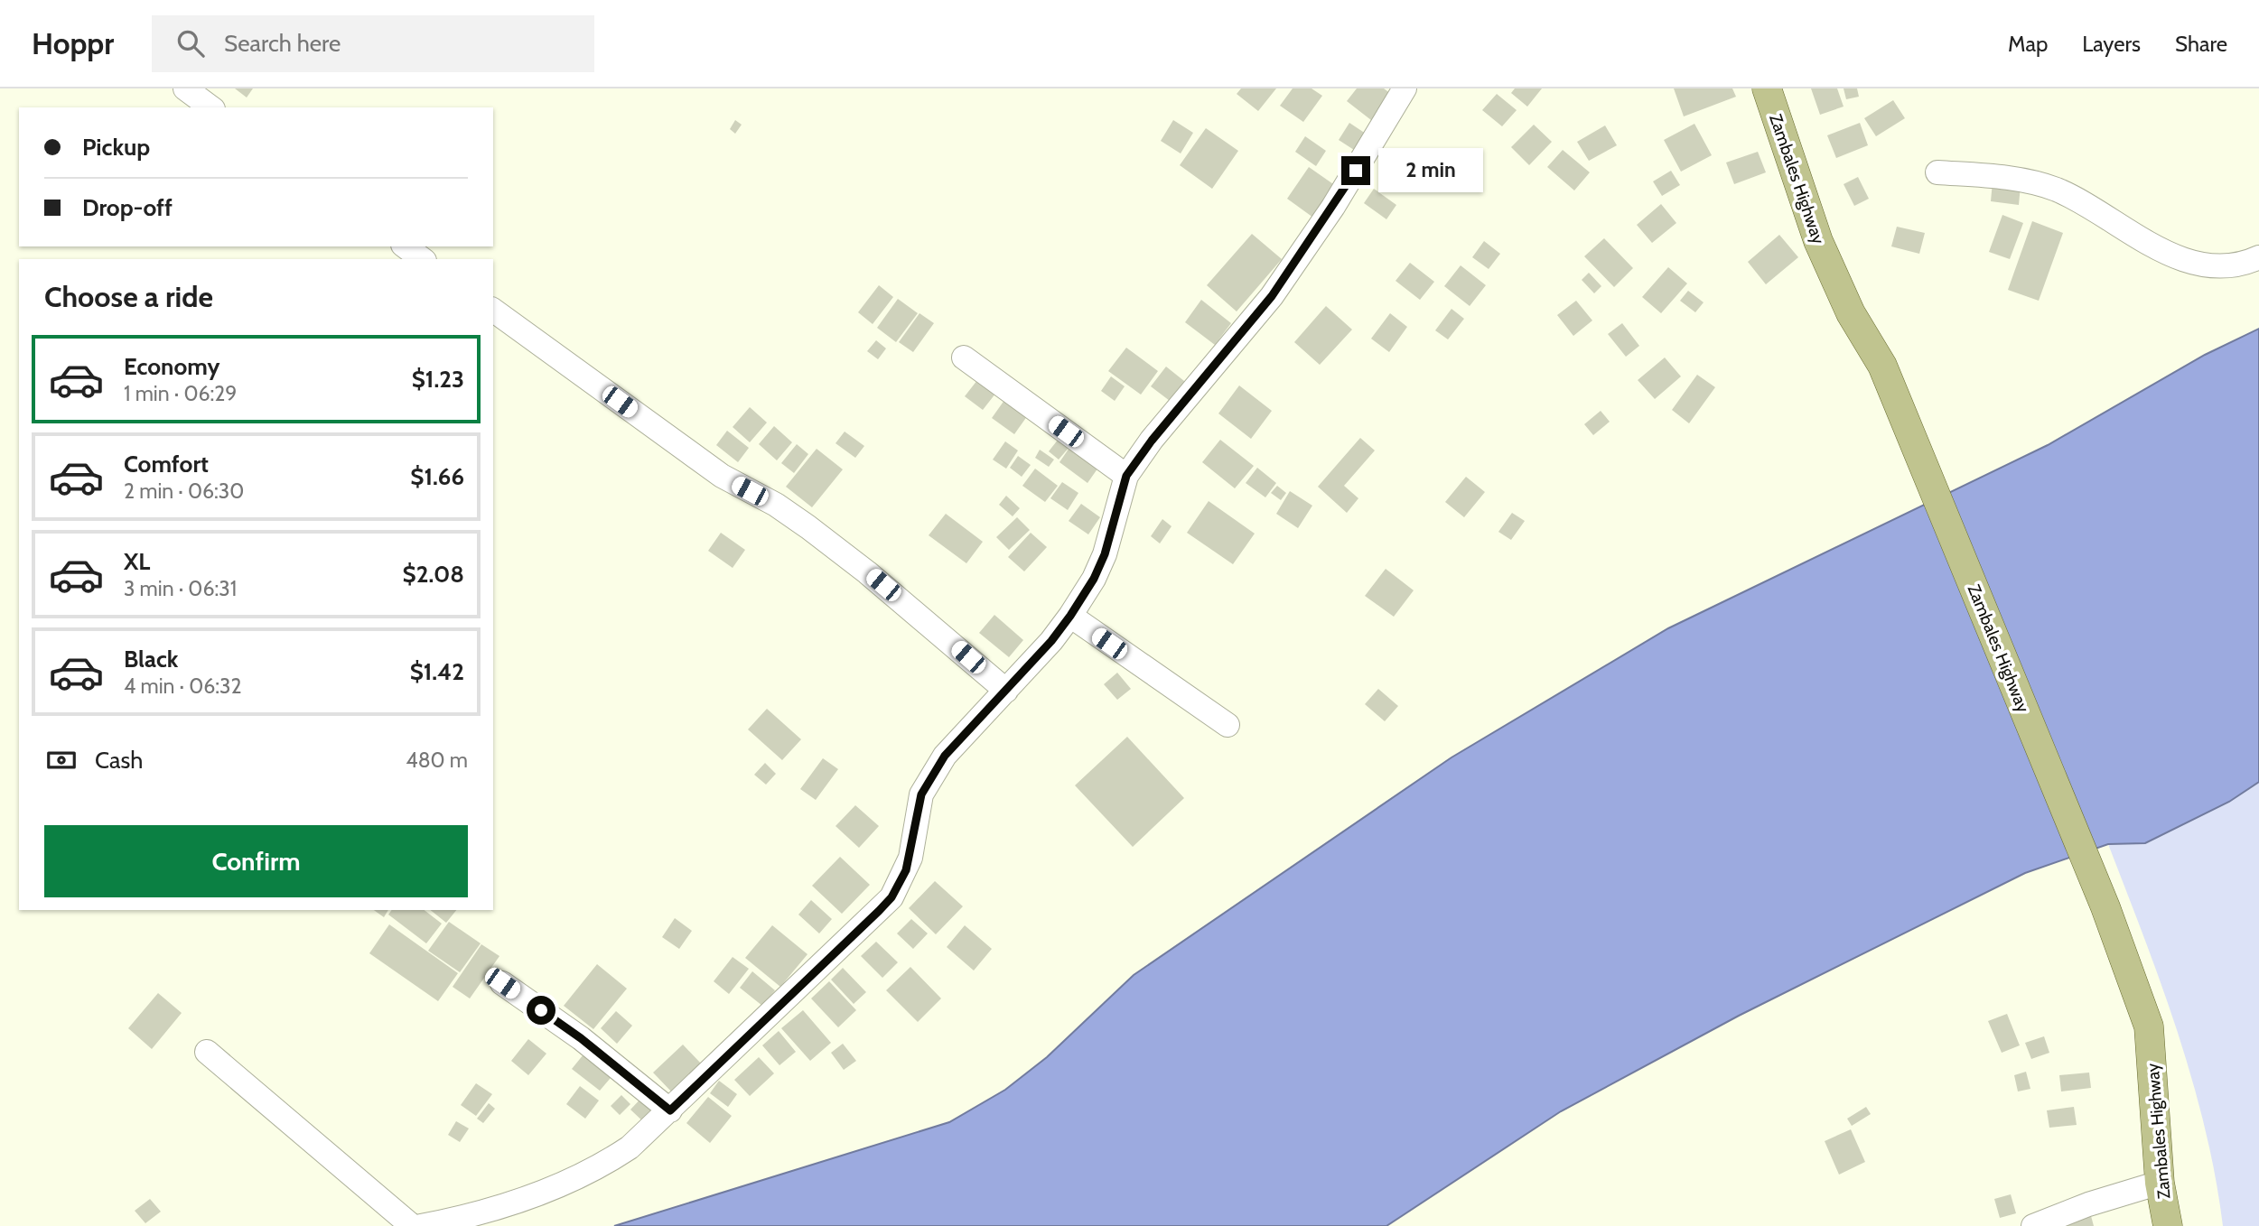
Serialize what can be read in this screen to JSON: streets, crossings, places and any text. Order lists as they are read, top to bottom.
{
  "streets": {
    "main road": ["Zambales Highway"]
  },
  "page": {
    "header": "Hoppr",
    "search": "Search here",
    "nav": ["Map", "Layers", "Share"],
    "banner": ["Pickup", "Drop-off"],
    "bubble": "2 min",
    "heading": "Choose a ride",
    "list": [
      {
        "name": "Economy",
        "note": "1 min · 06:29",
        "value": "$1.23"
      },
      {
        "name": "Comfort",
        "note": "2 min · 06:30",
        "value": "$1.66"
      },
      {
        "name": "XL",
        "note": "3 min · 06:31",
        "value": "$2.08"
      },
      {
        "name": "Black",
        "note": "4 min · 06:32",
        "value": "$1.42"
      }
    ],
    "pay": ["Cash", "480 m"],
    "buttons": "Confirm"
  }
}
